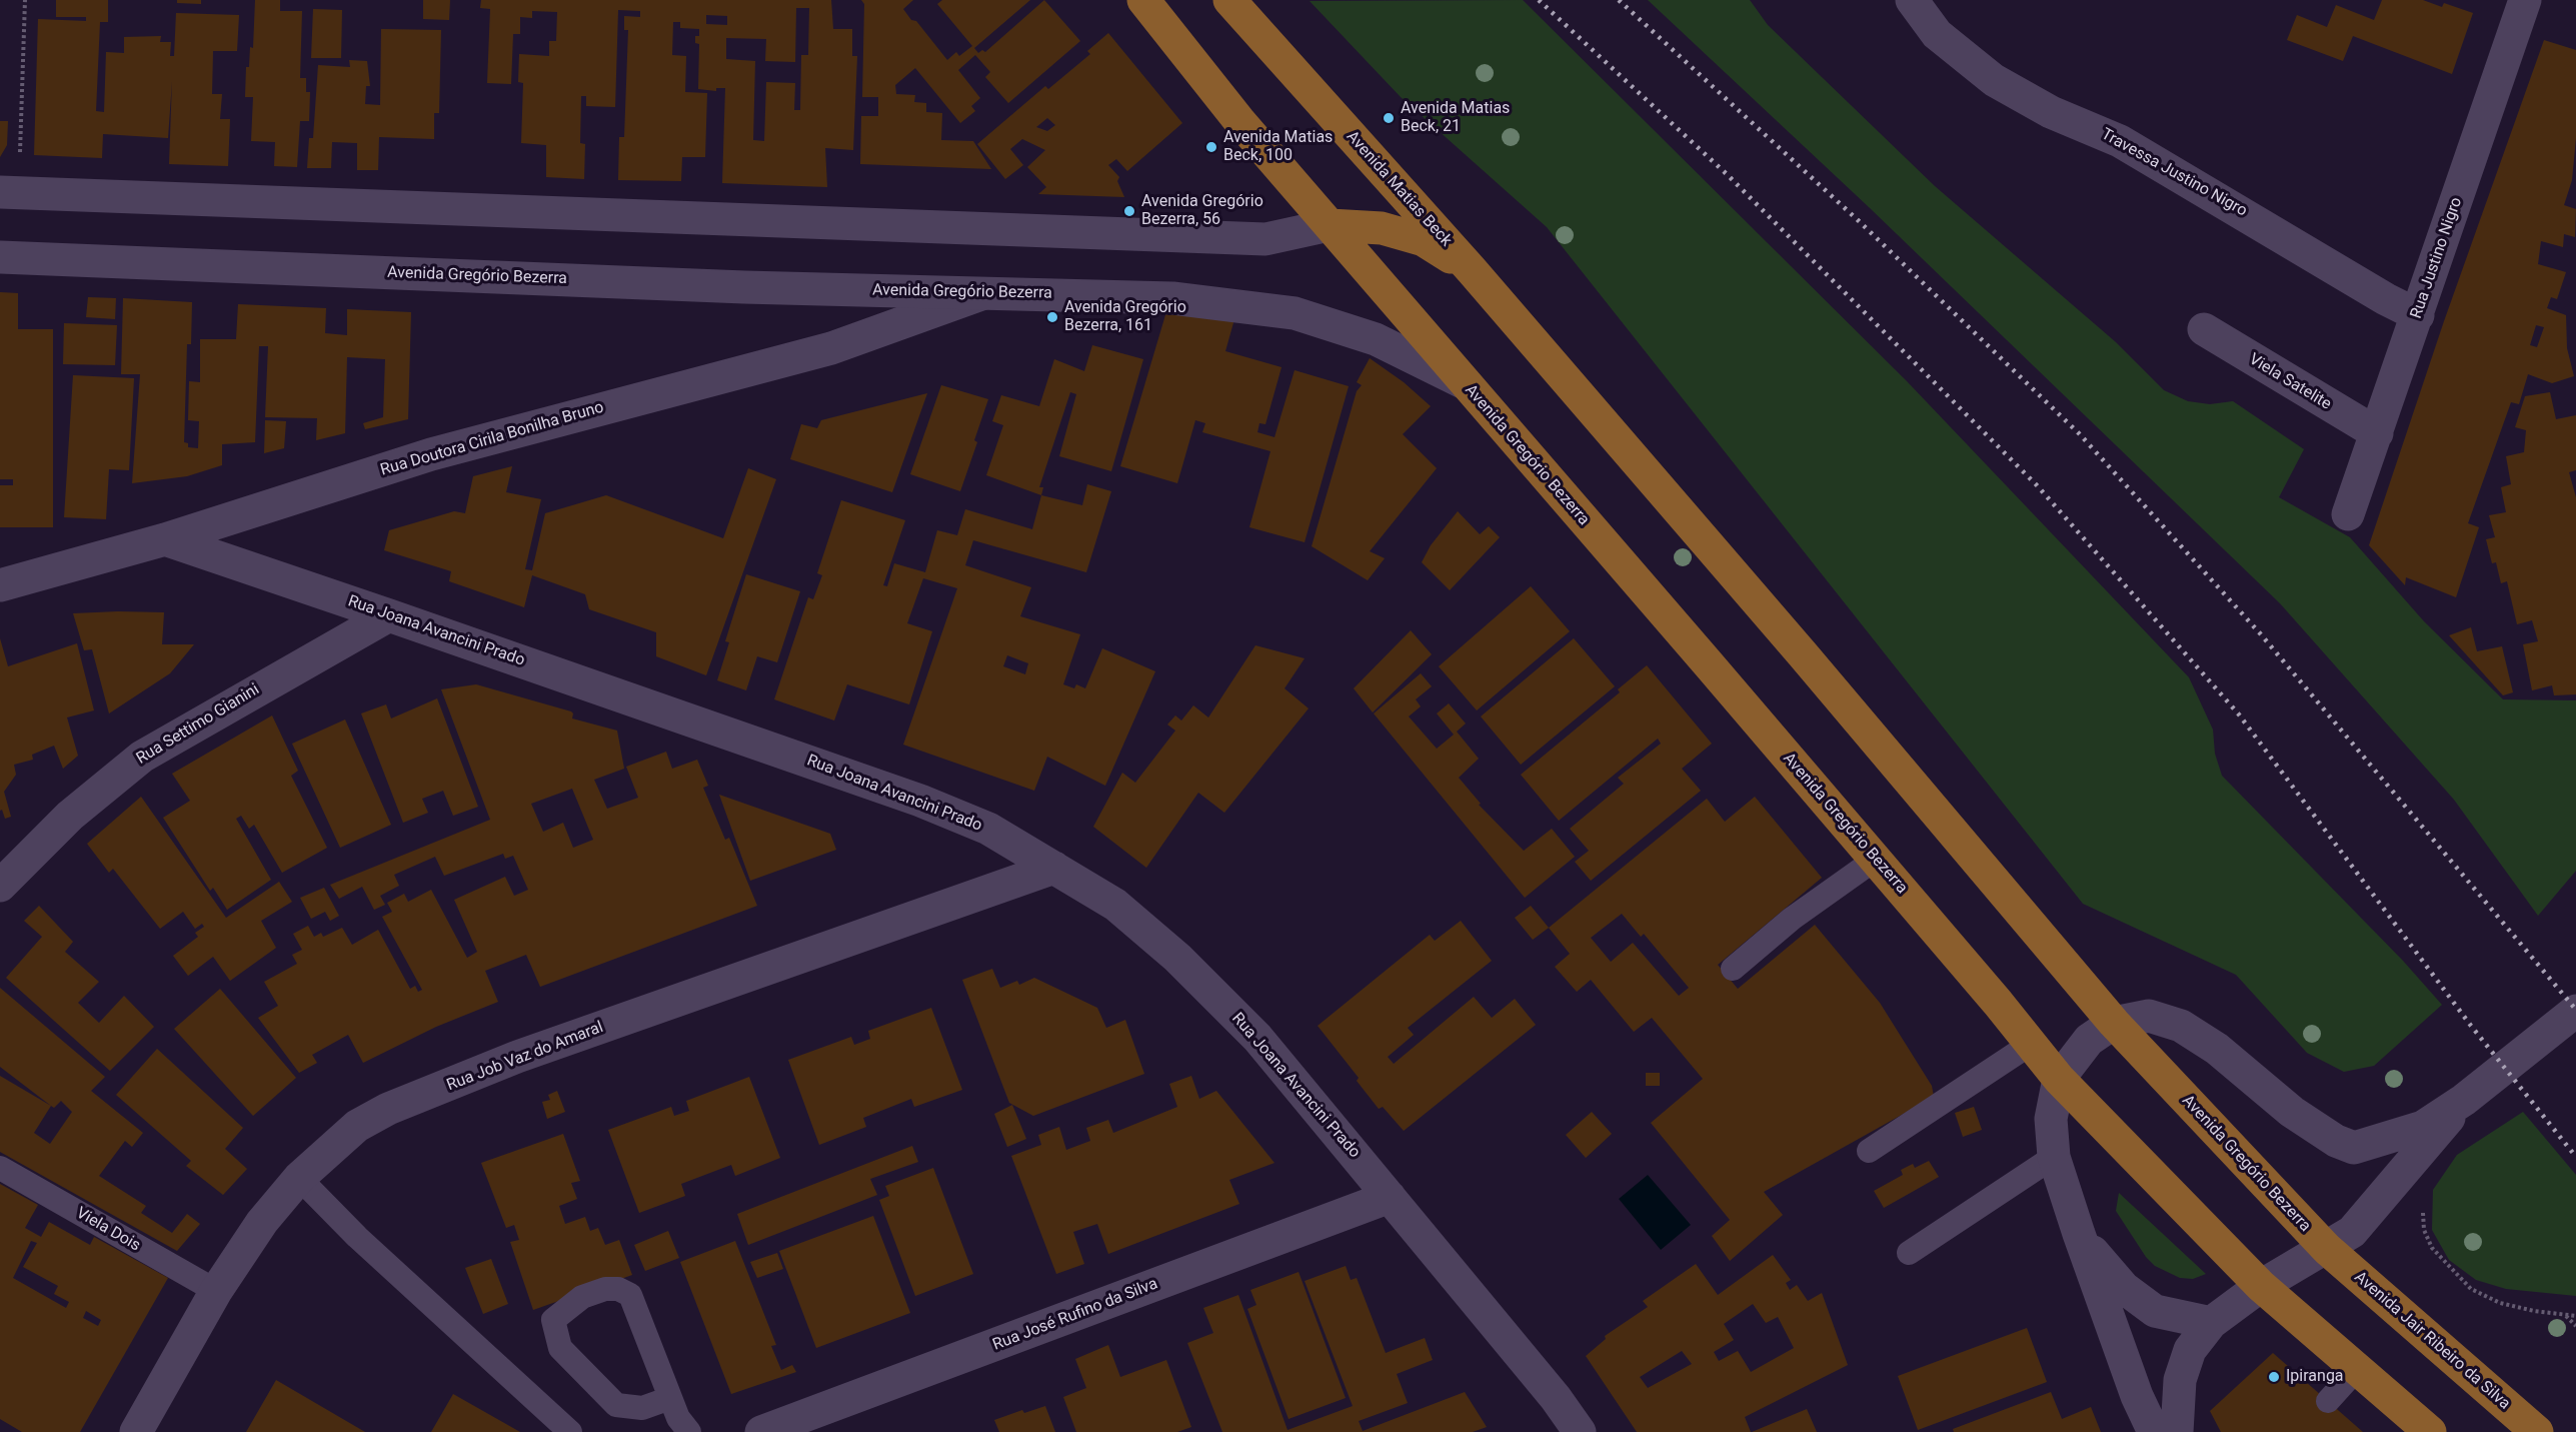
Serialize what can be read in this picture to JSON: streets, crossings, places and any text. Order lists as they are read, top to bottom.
{
  "streets": {
    "main road": ["Avenida Matias Beck", "Avenida Gregório Bezerra", "Avenida Jair Ribeiro da Silva"],
    "street": [
      "Travessa Justino Nigro",
      "Rua Justino Nigro",
      "Viela Satelite",
      "Rua Doutora Cirila Bonilha Bruno",
      "Rua Joana Avancini Prado",
      "Rua Settimo Gianini",
      "Rua Job Vaz do Amaral",
      "Rua José Rufino da Silva"
    ],
    "lane": ["Viela Dois"]
  },
  "crossings": [
    ["Travessa Justino Nigro", "Rua Justino Nigro"],
    ["Avenida Matias Beck", "Avenida Gregório Bezerra"],
    ["Rua Justino Nigro", "Viela Satelite"],
    ["Avenida Gregório Bezerra", "Rua Doutora Cirila Bonilha Bruno"],
    ["Avenida Gregório Bezerra", "Avenida Jair Ribeiro da Silva"],
    ["Rua Doutora Cirila Bonilha Bruno", "Rua Joana Avancini Prado"],
    ["Rua Joana Avancini Prado", "Rua Settimo Gianini"],
    ["Rua Joana Avancini Prado", "Rua Job Vaz do Amaral"],
    ["Rua Joana Avancini Prado", "Rua José Rufino da Silva"],
    ["Rua Job Vaz do Amaral", "Viela Dois"]
  ],
  "places": [
    "Avenida Matias Beck, 21",
    "Avenida Matias Beck, 100",
    "Avenida Gregório Bezerra, 56",
    "Avenida Gregório Bezerra, 161",
    "Ipiranga"
  ]
}
